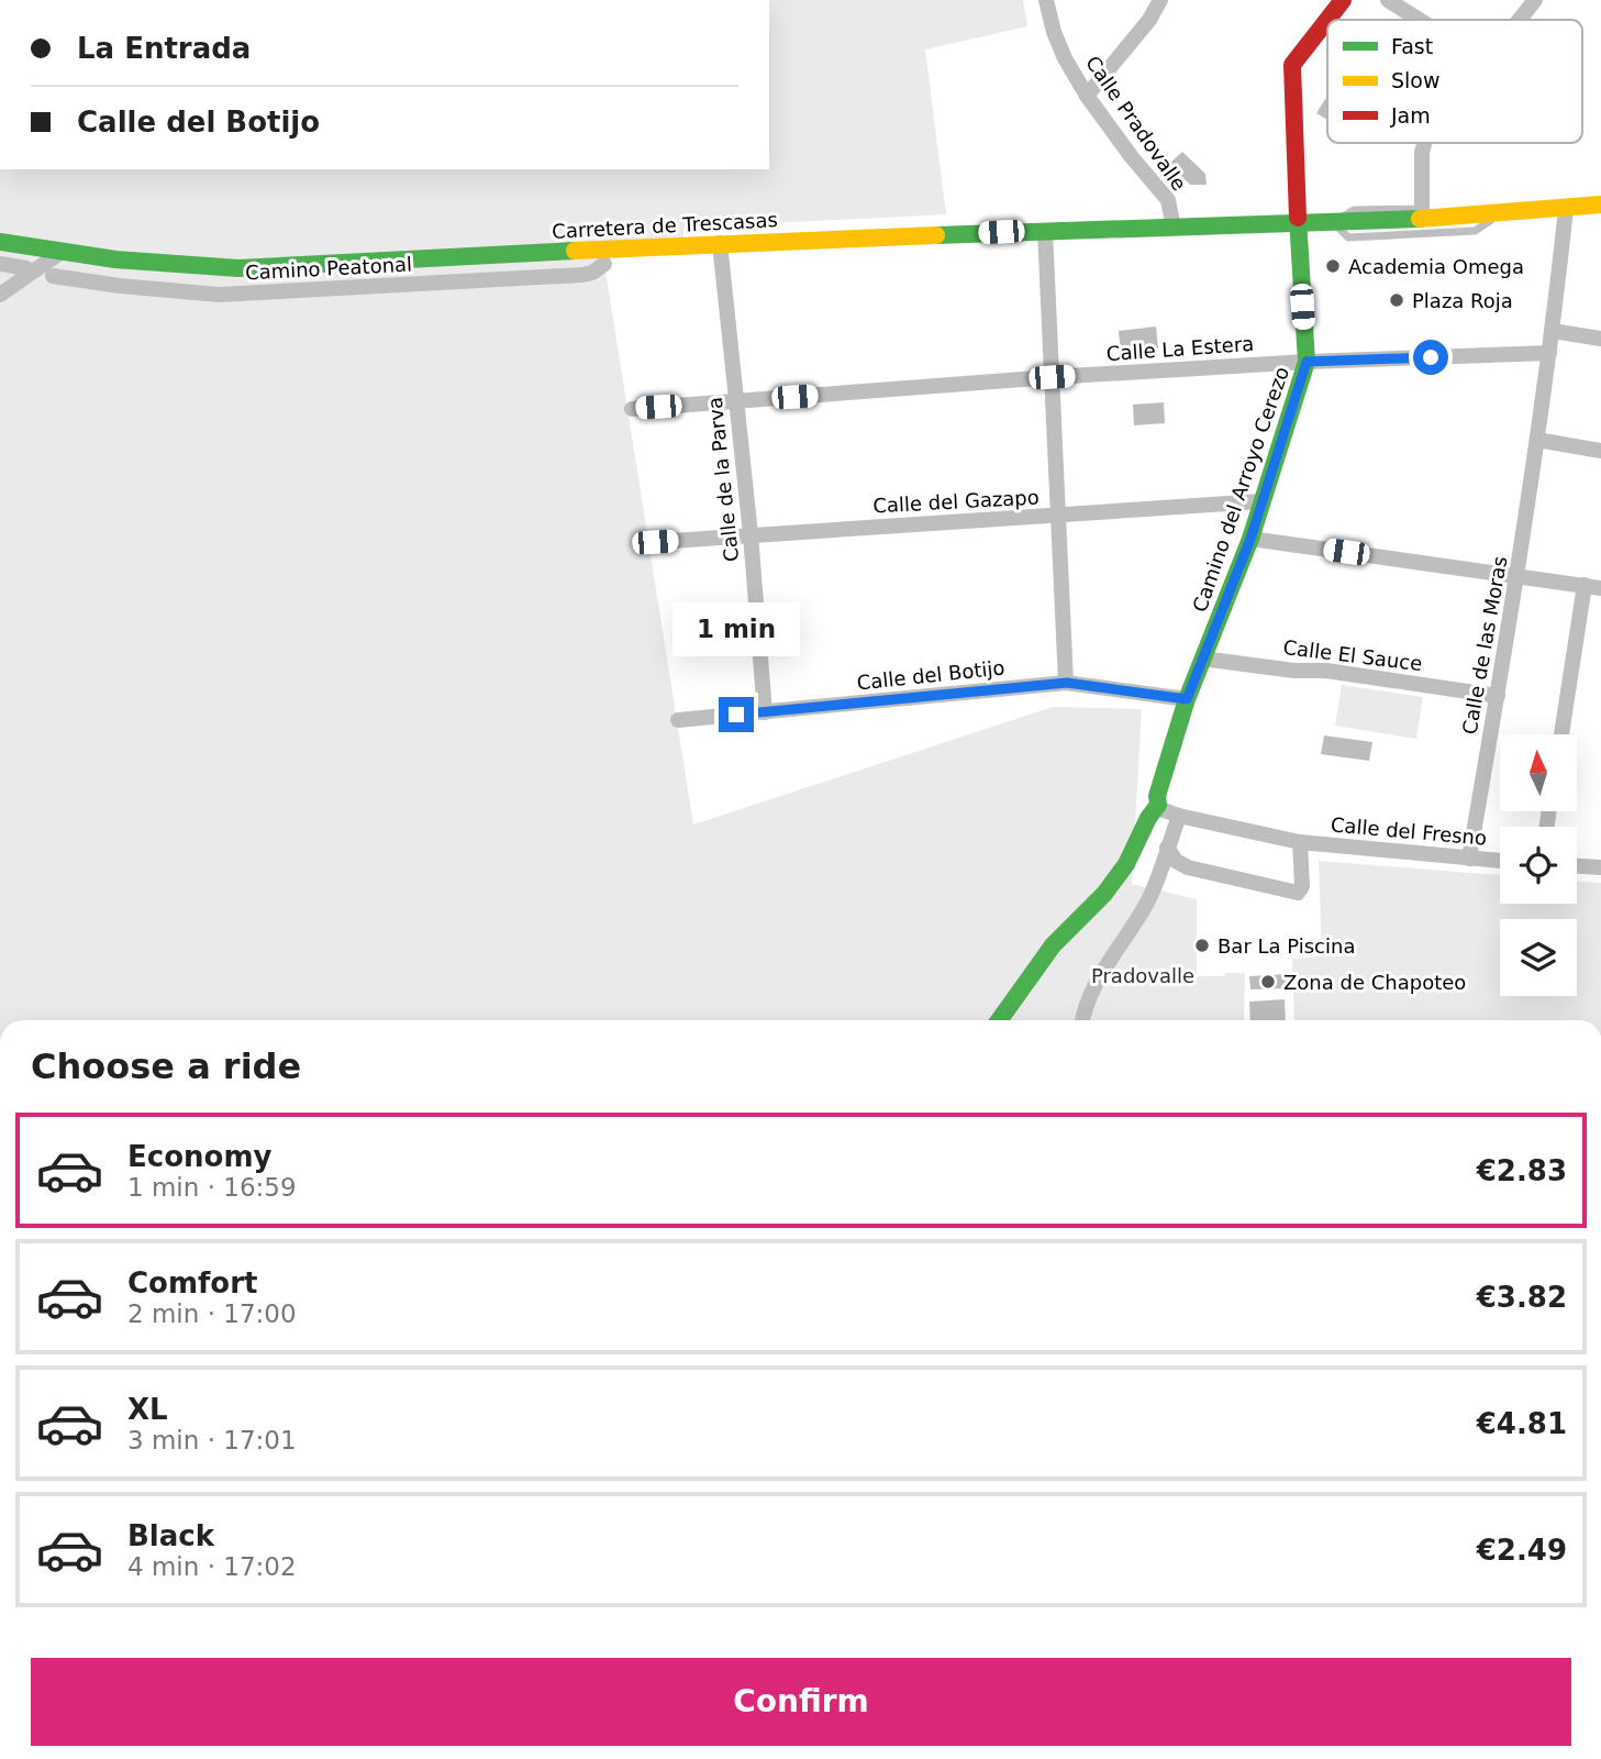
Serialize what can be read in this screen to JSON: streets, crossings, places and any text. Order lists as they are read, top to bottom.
{
  "streets": {
    "street": [
      "Calle Pradovalle",
      "Carretera de Trescasas",
      "Camino Peatonal",
      "Calle La Estera",
      "Calle de la Parva",
      "Camino del Arroyo Cerezo",
      "Calle del Gazapo",
      "Calle de las Moras",
      "Calle El Sauce",
      "Calle del Botijo",
      "Calle del Fresno"
    ]
  },
  "crossings": [
    ["Calle Pradovalle", "Carretera de Trescasas"],
    ["Carretera de Trescasas", "Calle de la Parva"],
    ["Carretera de Trescasas", "Camino del Arroyo Cerezo"],
    ["Carretera de Trescasas", "Calle de las Moras"],
    ["Calle La Estera", "Calle de la Parva"],
    ["Calle La Estera", "Camino del Arroyo Cerezo"],
    ["Calle La Estera", "Calle de las Moras"],
    ["Calle de la Parva", "Calle del Gazapo"],
    ["Calle de la Parva", "Calle del Botijo"],
    ["Camino del Arroyo Cerezo", "Calle del Gazapo"],
    ["Camino del Arroyo Cerezo", "Calle El Sauce"],
    ["Camino del Arroyo Cerezo", "Calle del Botijo"],
    ["Camino del Arroyo Cerezo", "Calle del Fresno"],
    ["Calle de las Moras", "Calle El Sauce"],
    ["Calle de las Moras", "Calle del Fresno"]
  ],
  "parks": ["Pradovalle"],
  "places": [
    "Academia Omega",
    "Plaza Roja",
    "Bar La Piscina",
    "Zona de Chapoteo"
  ],
  "legend": ["Fast", "Slow", "Jam"],
  "north": "top",
  "page": {
    "banner": ["La Entrada", "Calle del Botijo"],
    "bubble": "1 min",
    "heading": "Choose a ride",
    "list": [
      {
        "name": "Economy",
        "note": "1 min · 16:59",
        "value": "€2.83"
      },
      {
        "name": "Comfort",
        "note": "2 min · 17:00",
        "value": "€3.82"
      },
      {
        "name": "XL",
        "note": "3 min · 17:01",
        "value": "€4.81"
      },
      {
        "name": "Black",
        "note": "4 min · 17:02",
        "value": "€2.49"
      }
    ],
    "buttons": "Confirm"
  }
}
